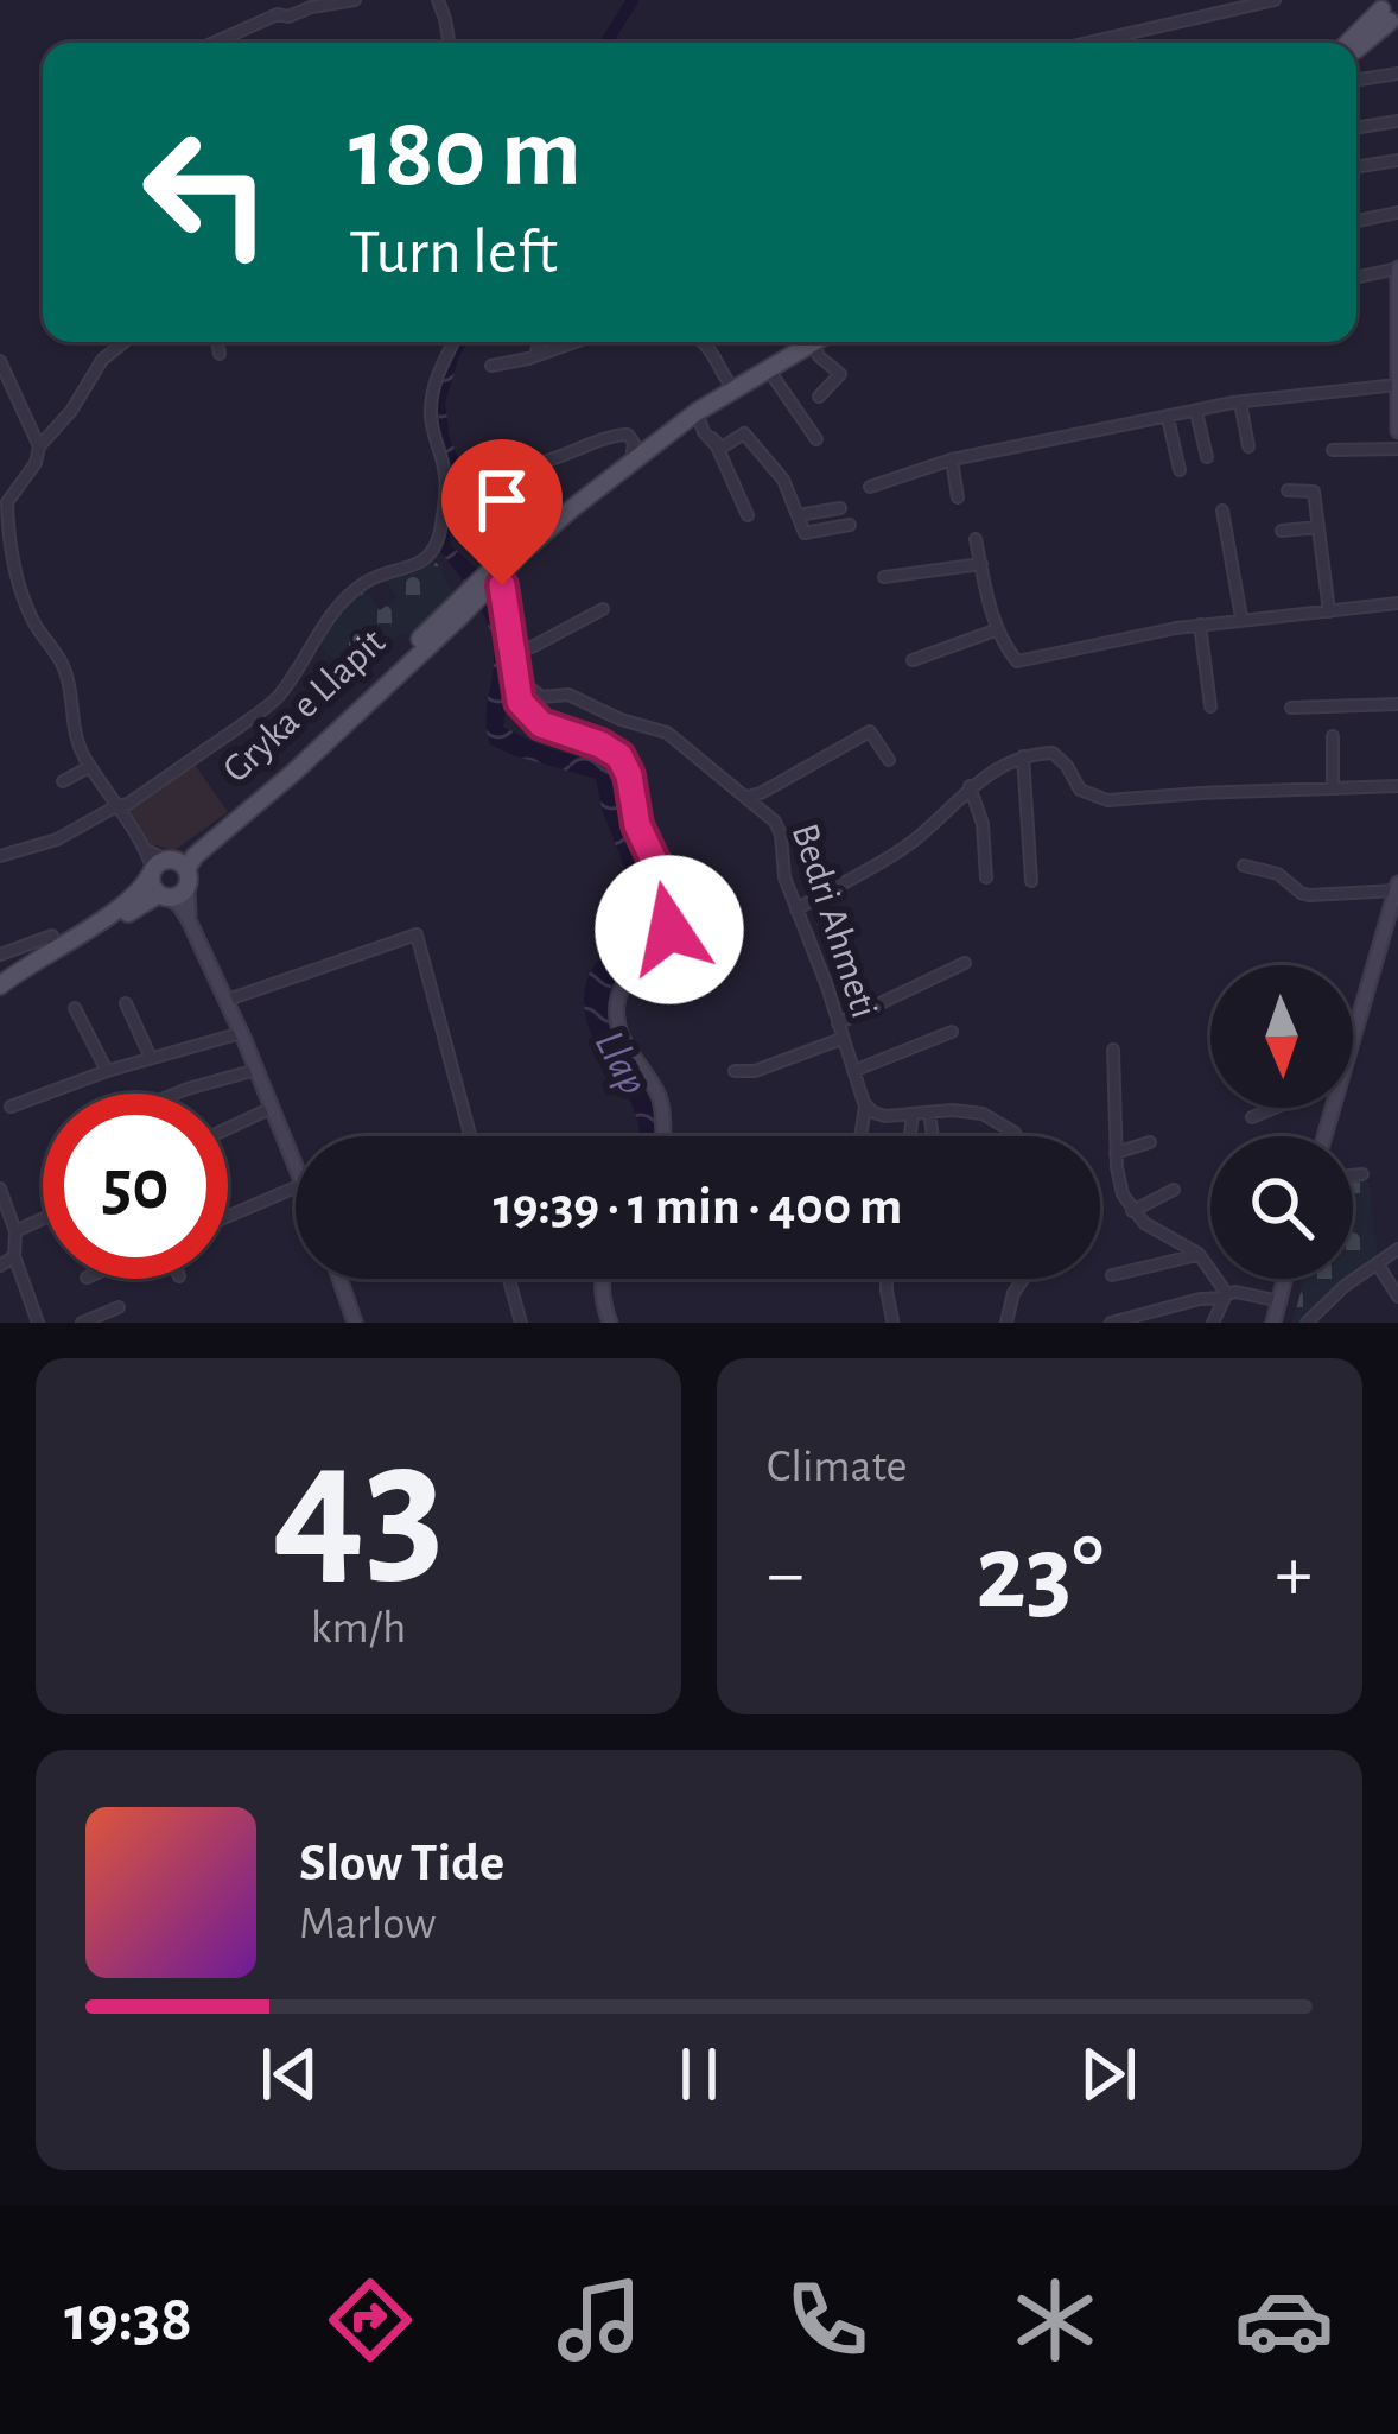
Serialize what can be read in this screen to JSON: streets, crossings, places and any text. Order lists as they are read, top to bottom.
{
  "streets": {
    "main road": ["Gryka e Llapit"],
    "street": ["Bedri Ahmeti"]
  },
  "water": ["Llap"],
  "north": "bottom",
  "page": {
    "turn": ["180 m", "Turn left"],
    "limit": "50",
    "trip": "19:39 · 1 min · 400 m",
    "tile": [
      ["43", "km/h"],
      "Climate"
    ],
    "heat": ["−", "23°", "+"],
    "song": ["Slow Tide", "Marlow"],
    "tabs": "19:38"
  }
}
